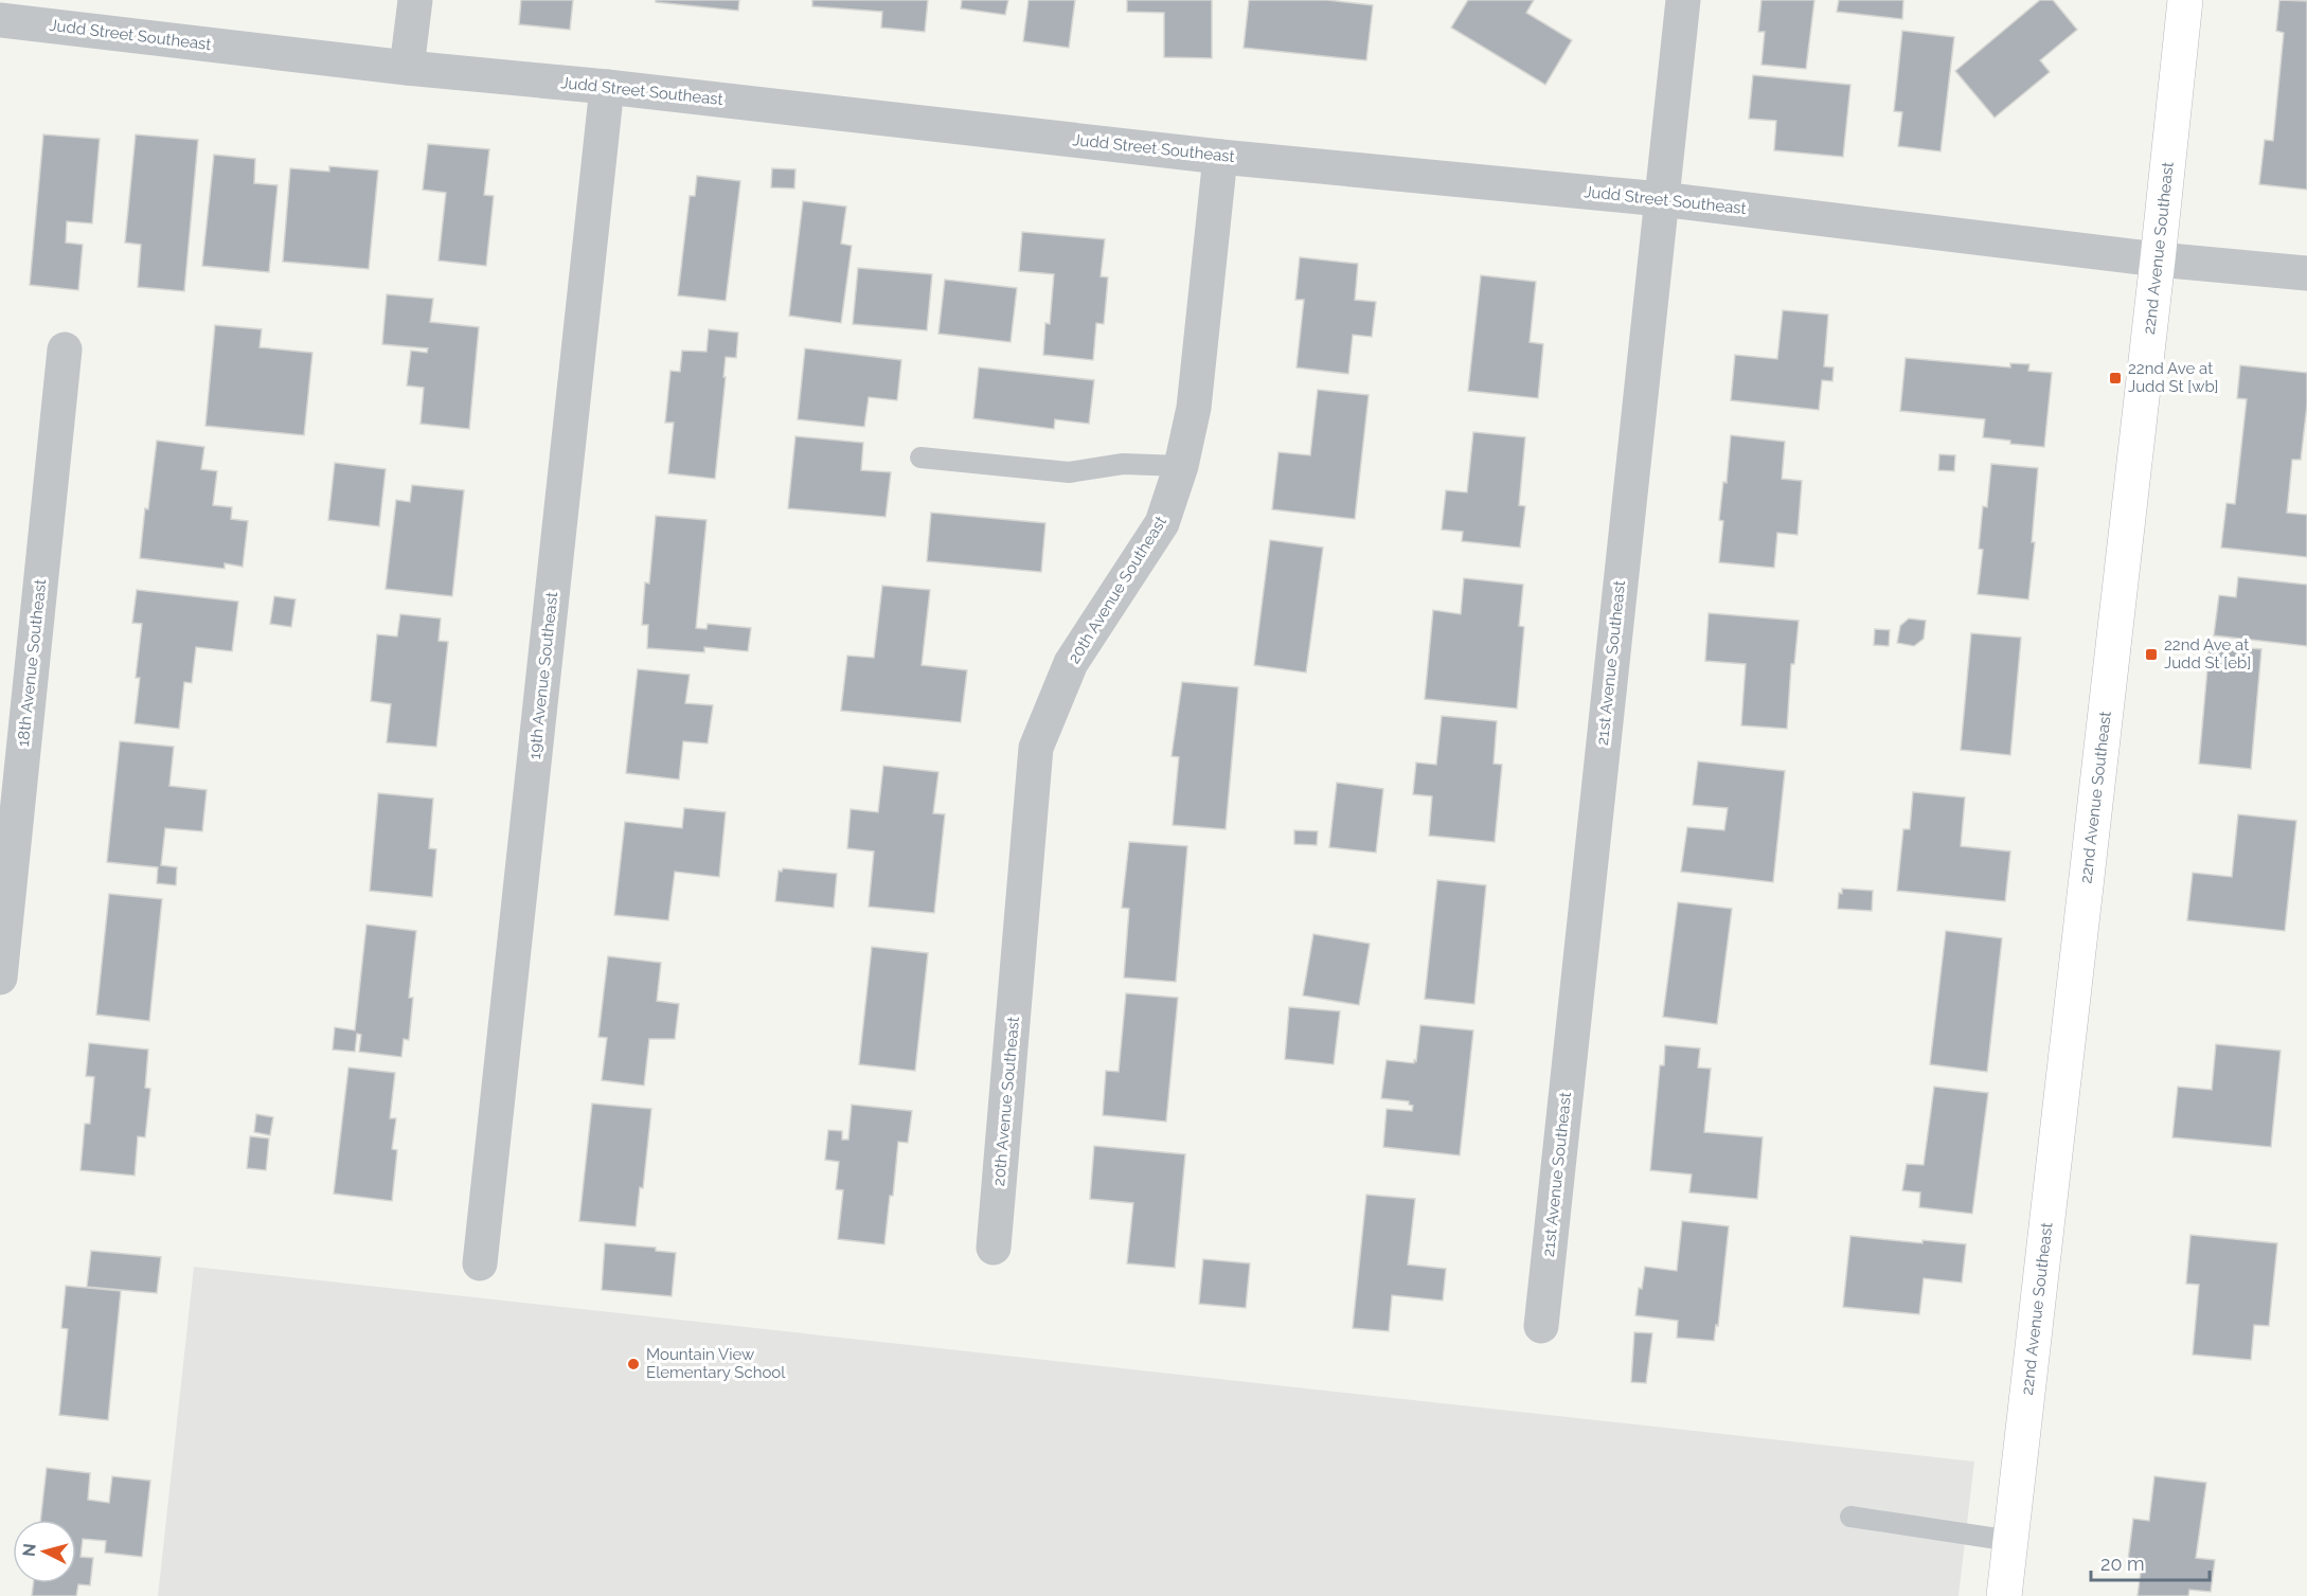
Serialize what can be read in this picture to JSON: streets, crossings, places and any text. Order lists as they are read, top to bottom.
{
  "streets": {
    "street": [
      "Judd Street Southeast",
      "22nd Avenue Southeast",
      "20th Avenue Southeast",
      "18th Avenue Southeast",
      "21st Avenue Southeast",
      "19th Avenue Southeast"
    ]
  },
  "crossings": [
    ["Judd Street Southeast", "22nd Avenue Southeast"],
    ["Judd Street Southeast", "20th Avenue Southeast"],
    ["Judd Street Southeast", "21st Avenue Southeast"],
    ["Judd Street Southeast", "19th Avenue Southeast"]
  ],
  "places": {
    "transit": ["22nd Ave at Judd St [wb]", "22nd Ave at Judd St [eb]"],
    "other": ["Mountain View Elementary School"]
  },
  "scale_bar": "20 m",
  "north": "left"
}
